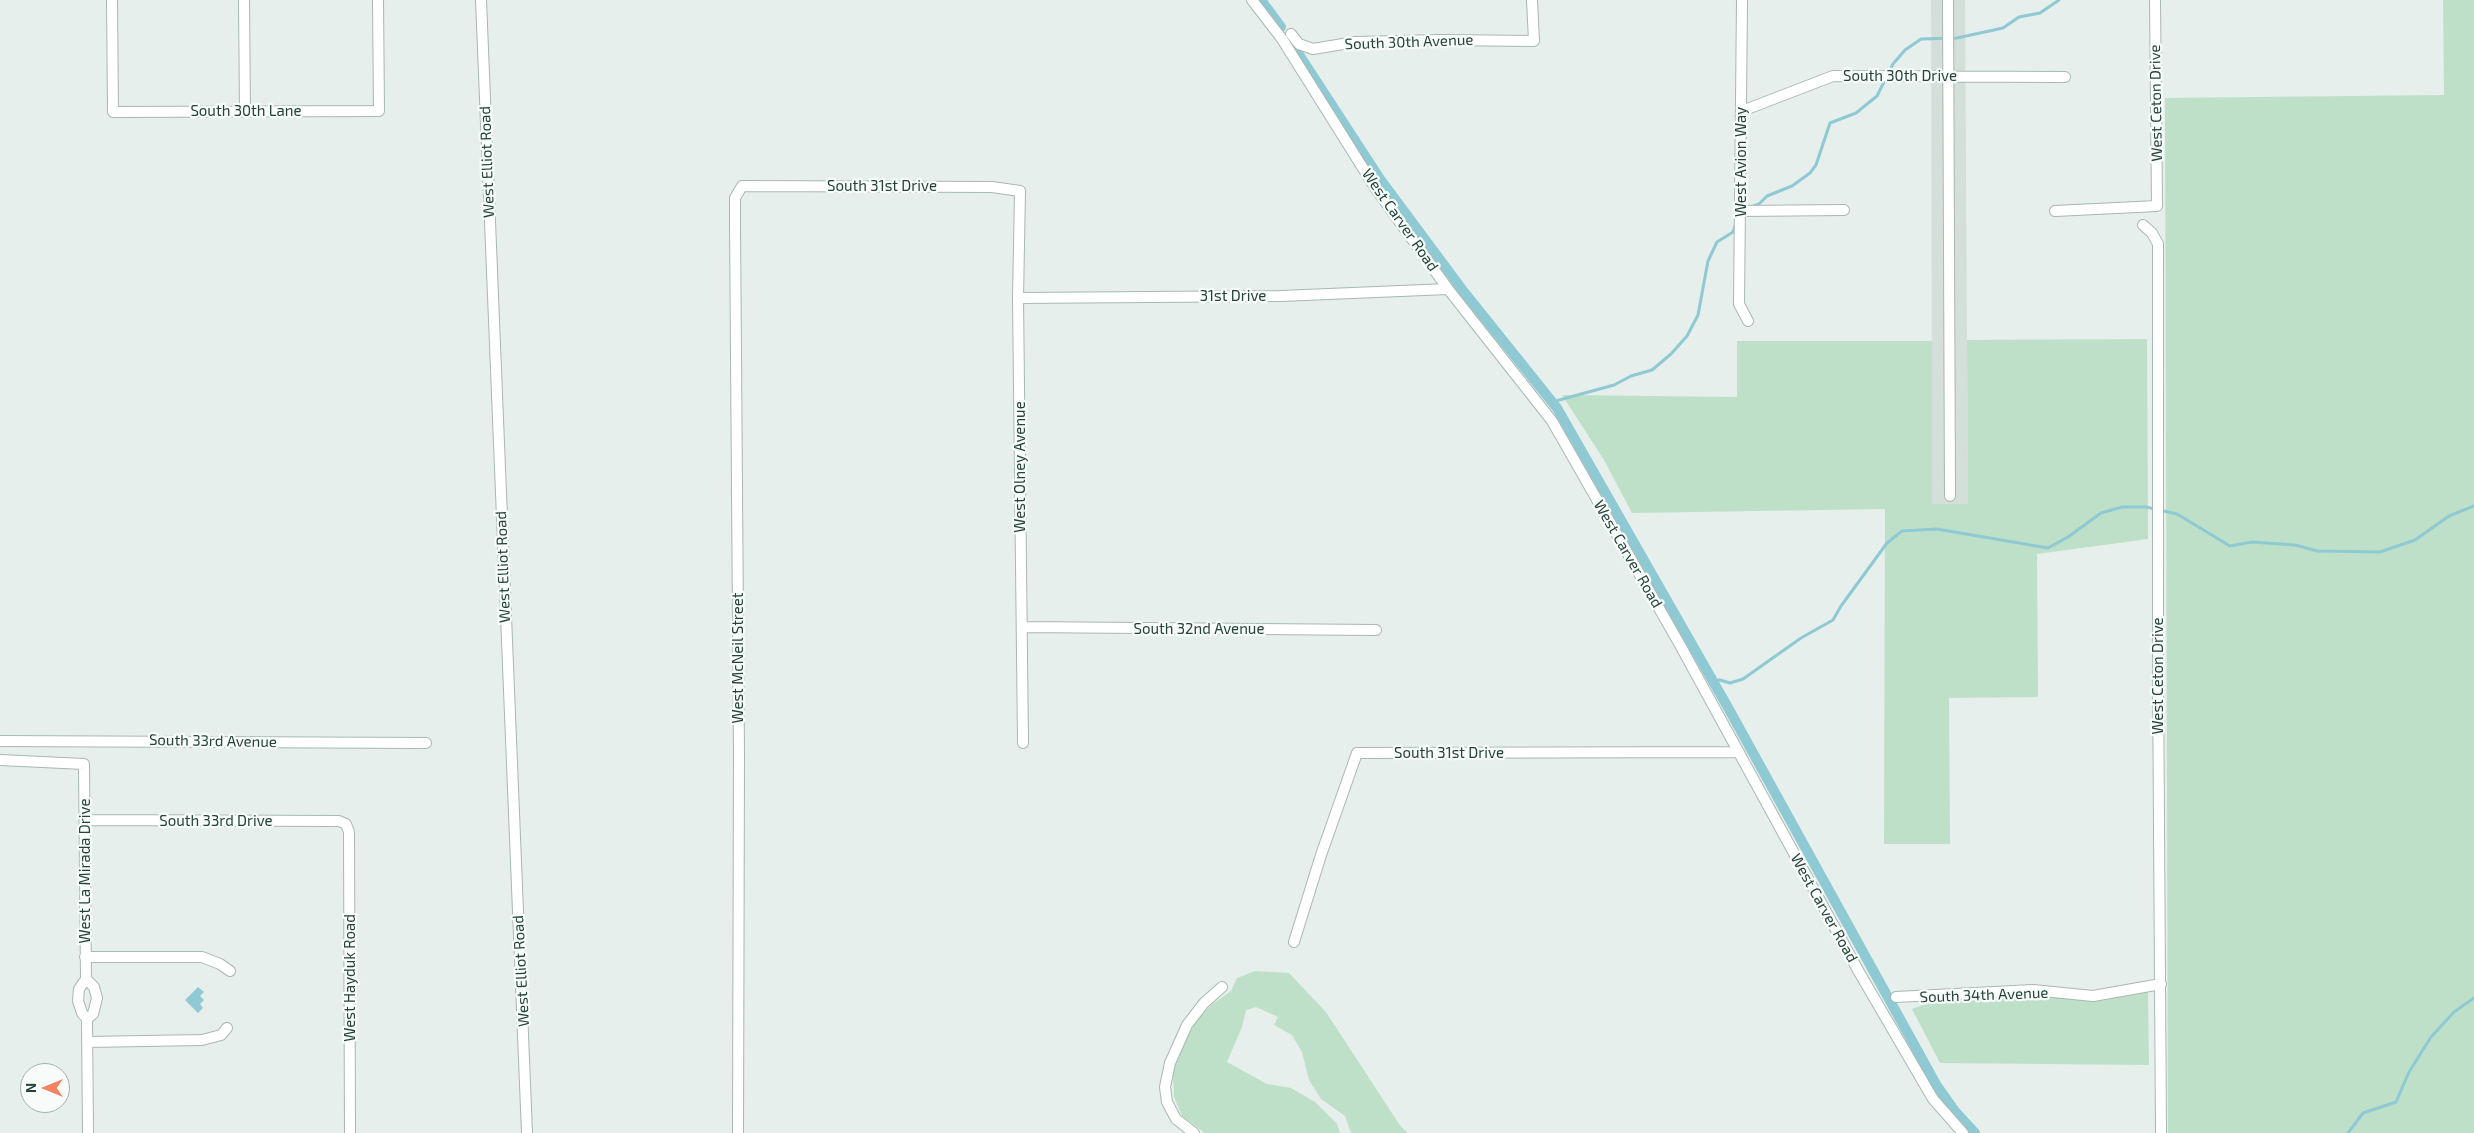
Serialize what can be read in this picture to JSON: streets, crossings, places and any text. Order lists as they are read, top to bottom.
{
  "streets": {
    "street": [
      "South 30th Avenue",
      "South 30th Drive",
      "West Ceton Drive",
      "South 30th Lane",
      "West Elliot Road",
      "West Avion Way",
      "South 31st Drive",
      "West Carver Road",
      "31st Drive",
      "West Olney Avenue",
      "South 32nd Avenue",
      "West McNeil Street",
      "South 33rd Avenue",
      "South 33rd Drive",
      "West La Mirada Drive",
      "West Hayduk Road",
      "South 34th Avenue"
    ]
  },
  "crossings": [
    ["South 30th Drive", "West Avion Way"],
    ["West Ceton Drive", "South 34th Avenue"],
    ["South 31st Drive", "West Carver Road"],
    ["South 31st Drive", "West Olney Avenue"],
    ["South 31st Drive", "West McNeil Street"],
    ["West Carver Road", "31st Drive"],
    ["31st Drive", "West Olney Avenue"],
    ["West Olney Avenue", "South 32nd Avenue"],
    ["South 33rd Drive", "West La Mirada Drive"],
    ["South 33rd Drive", "West Hayduk Road"]
  ],
  "north": "left"
}
